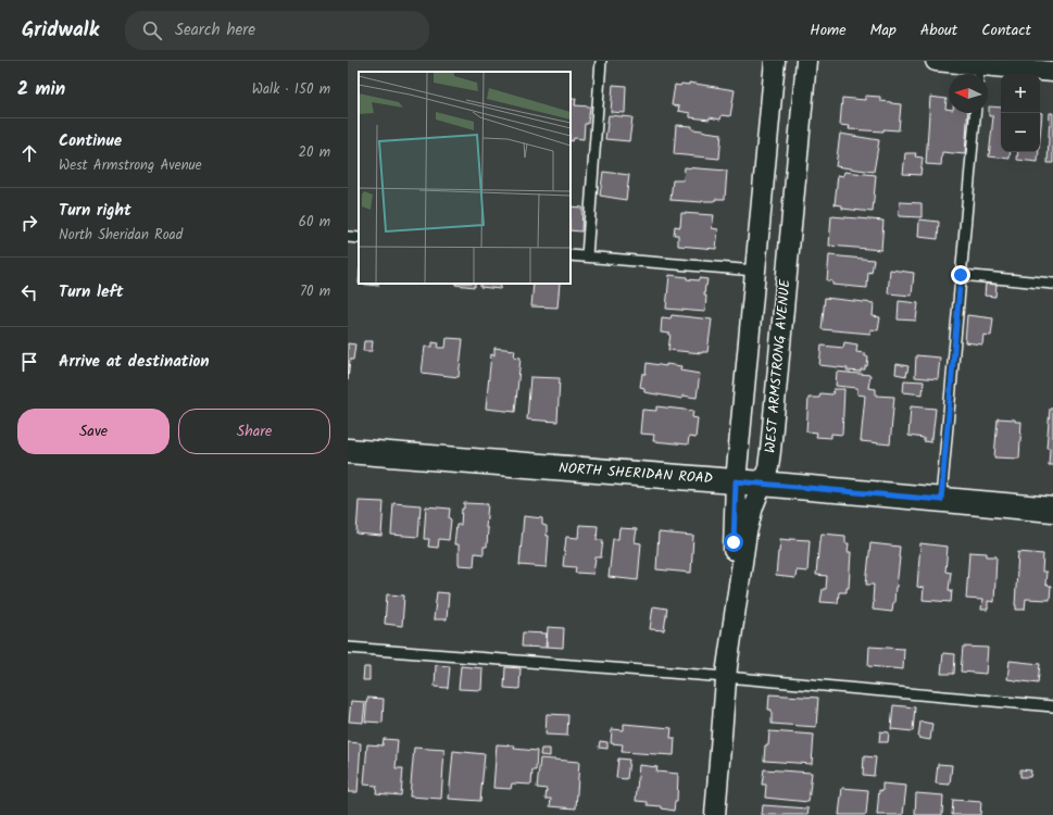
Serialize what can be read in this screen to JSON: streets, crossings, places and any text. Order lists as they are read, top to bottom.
{
  "streets": {
    "main road": ["NORTH SHERIDAN ROAD"],
    "street": ["WEST ARMSTRONG AVENUE"]
  },
  "crossings": [
    ["WEST ARMSTRONG AVENUE", "NORTH SHERIDAN ROAD"]
  ],
  "north": "left",
  "page": {
    "header": "Gridwalk",
    "search": "Search here",
    "nav": [
      "Home",
      "Map",
      "About",
      "Contact"
    ],
    "heading": ["2 min", "Walk · 150 m"],
    "map_buttons": ["+", "−"],
    "list": [
      ["Continue", "West Armstrong Avenue", "20 m"],
      ["Turn right", "North Sheridan Road", "60 m"],
      ["Turn left", "70 m"],
      "Arrive at destination"
    ],
    "buttons": ["Save", "Share"]
  }
}
